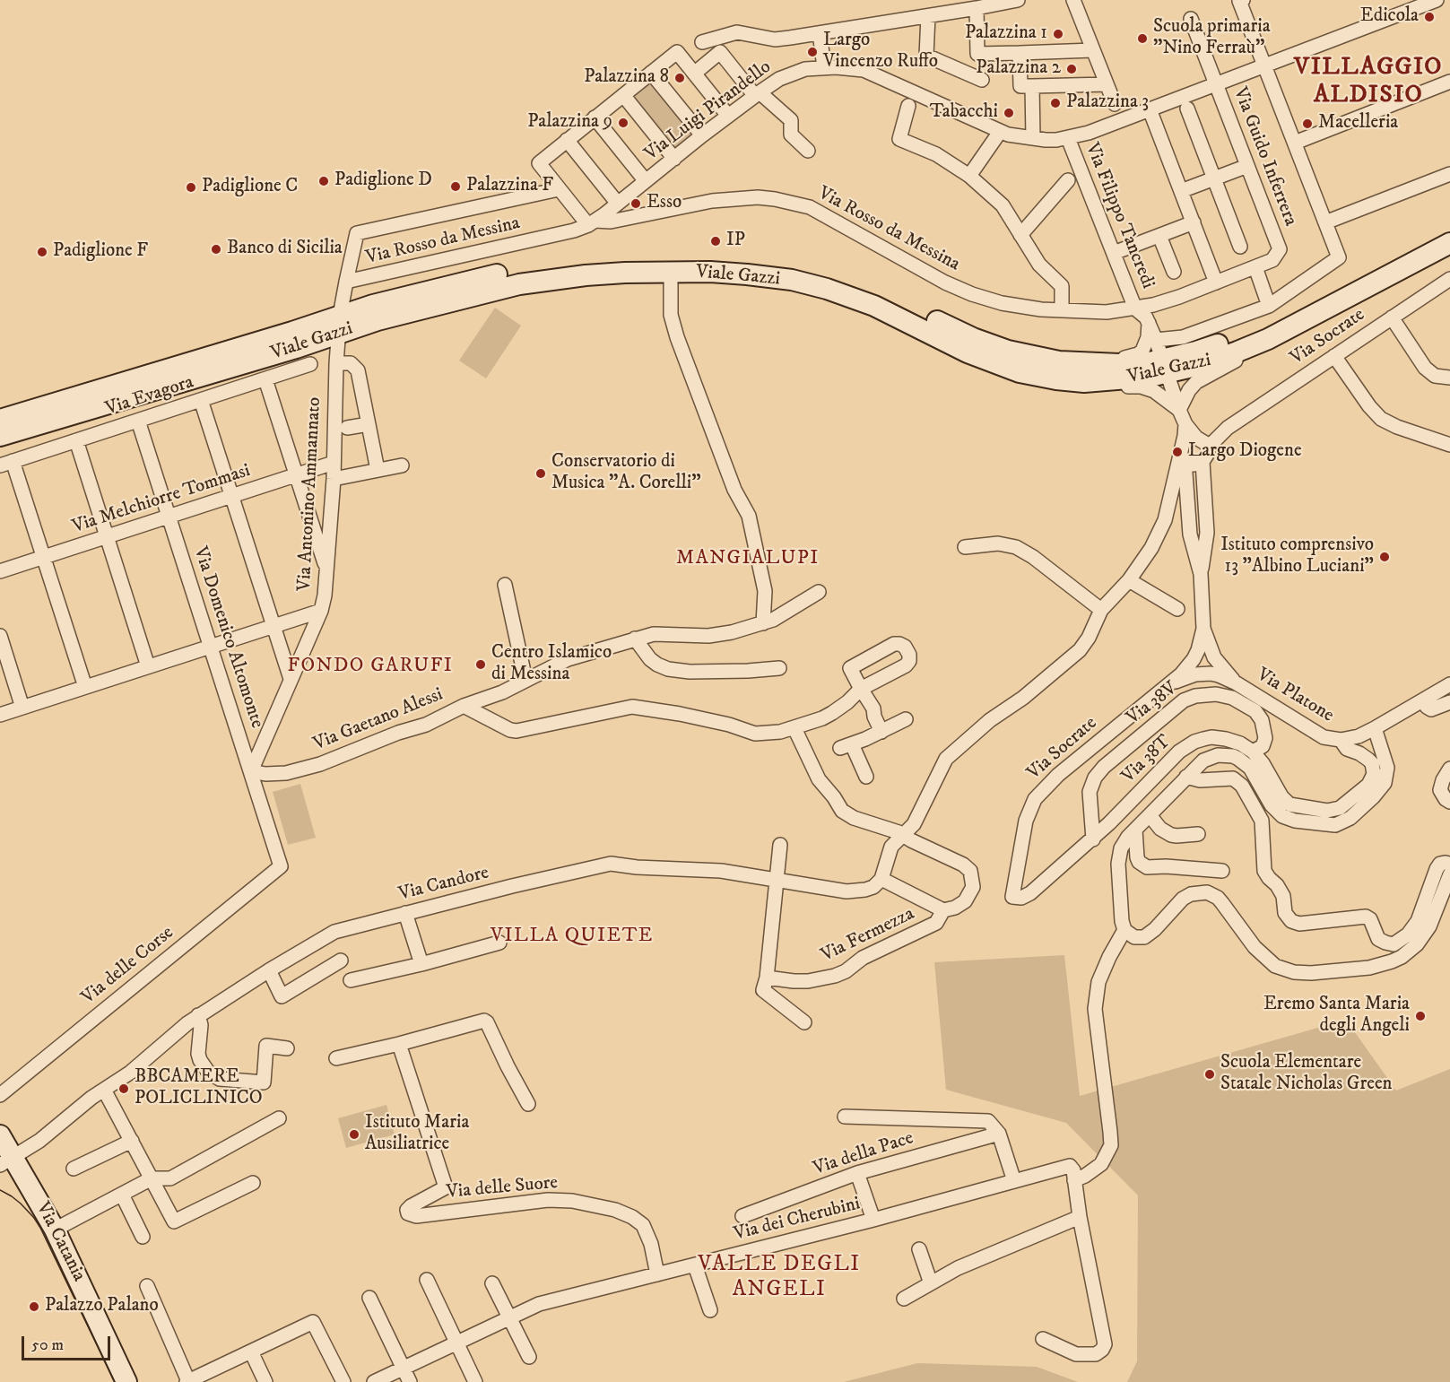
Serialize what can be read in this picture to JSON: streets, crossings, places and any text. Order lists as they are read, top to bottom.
{
  "streets": {
    "main road": ["Viale Gazzi", "Via Catania"],
    "street": [
      "Via Luigi Pirandello",
      "Via Guido Inferrera",
      "Via Filippo Tancredi",
      "Via Rosso da Messina",
      "Via Socrate",
      "Via Evagora",
      "Via Antonino Ammannato",
      "Via Melchiorre Tommasi",
      "Via Domenico Altomonte",
      "Via Platone",
      "Via 38V",
      "Via Gaetano Alessi",
      "Via 38T",
      "Via Candore",
      "Via Fermezza",
      "Via delle Corse",
      "Via della Pace",
      "Via delle Suore",
      "Via dei Cherubini"
    ]
  },
  "crossings": [
    ["Via Luigi Pirandello", "Via Guido Inferrera"],
    ["Via Luigi Pirandello", "Via Filippo Tancredi"],
    ["Via Luigi Pirandello", "Via Rosso da Messina"],
    ["Via Guido Inferrera", "Via Rosso da Messina"],
    ["Via Filippo Tancredi", "Via Rosso da Messina"],
    ["Via Filippo Tancredi", "Viale Gazzi"],
    ["Via Filippo Tancredi", "Via Socrate"],
    ["Via Rosso da Messina", "Viale Gazzi"],
    ["Via Rosso da Messina", "Via Antonino Ammannato"],
    ["Viale Gazzi", "Via Antonino Ammannato"],
    ["Via Socrate", "Via Platone"],
    ["Via Socrate", "Via 38T"],
    ["Via Evagora", "Via Domenico Altomonte"],
    ["Via Antonino Ammannato", "Via Melchiorre Tommasi"],
    ["Via Antonino Ammannato", "Via Domenico Altomonte"],
    ["Via Antonino Ammannato", "Via Gaetano Alessi"],
    ["Via Melchiorre Tommasi", "Via Domenico Altomonte"],
    ["Via Domenico Altomonte", "Via Gaetano Alessi"],
    ["Via Domenico Altomonte", "Via delle Corse"],
    ["Via Platone", "Via 38T"],
    ["Via 38V", "Via 38T"],
    ["Via Candore", "Via Catania"],
    ["Via delle Suore", "Via dei Cherubini"]
  ],
  "districts": [
    "VILLAGGIO ALDISIO",
    "MANGIALUPI",
    "FONDO GARUFI",
    "VILLA QUIETE",
    "VALLE DEGLI ANGELI"
  ],
  "places": [
    "Edicola",
    "Palazzina 1",
    "Scuola primaria \"Nino Ferraù\"",
    "Largo Vincenzo Ruffo",
    "Palazzina 2",
    "Palazzina 8",
    "Palazzina 3",
    "Tabacchi",
    "Palazzina 9",
    "Macelleria",
    "Padiglione D",
    "Palazzina F",
    "Padiglione C",
    "Esso",
    "IP",
    "Banco di Sicilia",
    "Padiglione F",
    "Largo Diogene",
    "Conservatorio di Musica \"A. Corelli\"",
    "Istituto comprensivo 13 \"Albino Luciani\"",
    "Centro Islamico di Messina",
    "Eremo Santa Maria degli Angeli",
    "Scuola Elementare Statale Nicholas Green",
    "BBCAMERE POLICLINICO",
    "Istituto Maria Ausiliatrice",
    "Palazzo Palano"
  ],
  "scale_bar": "50 m"
}
